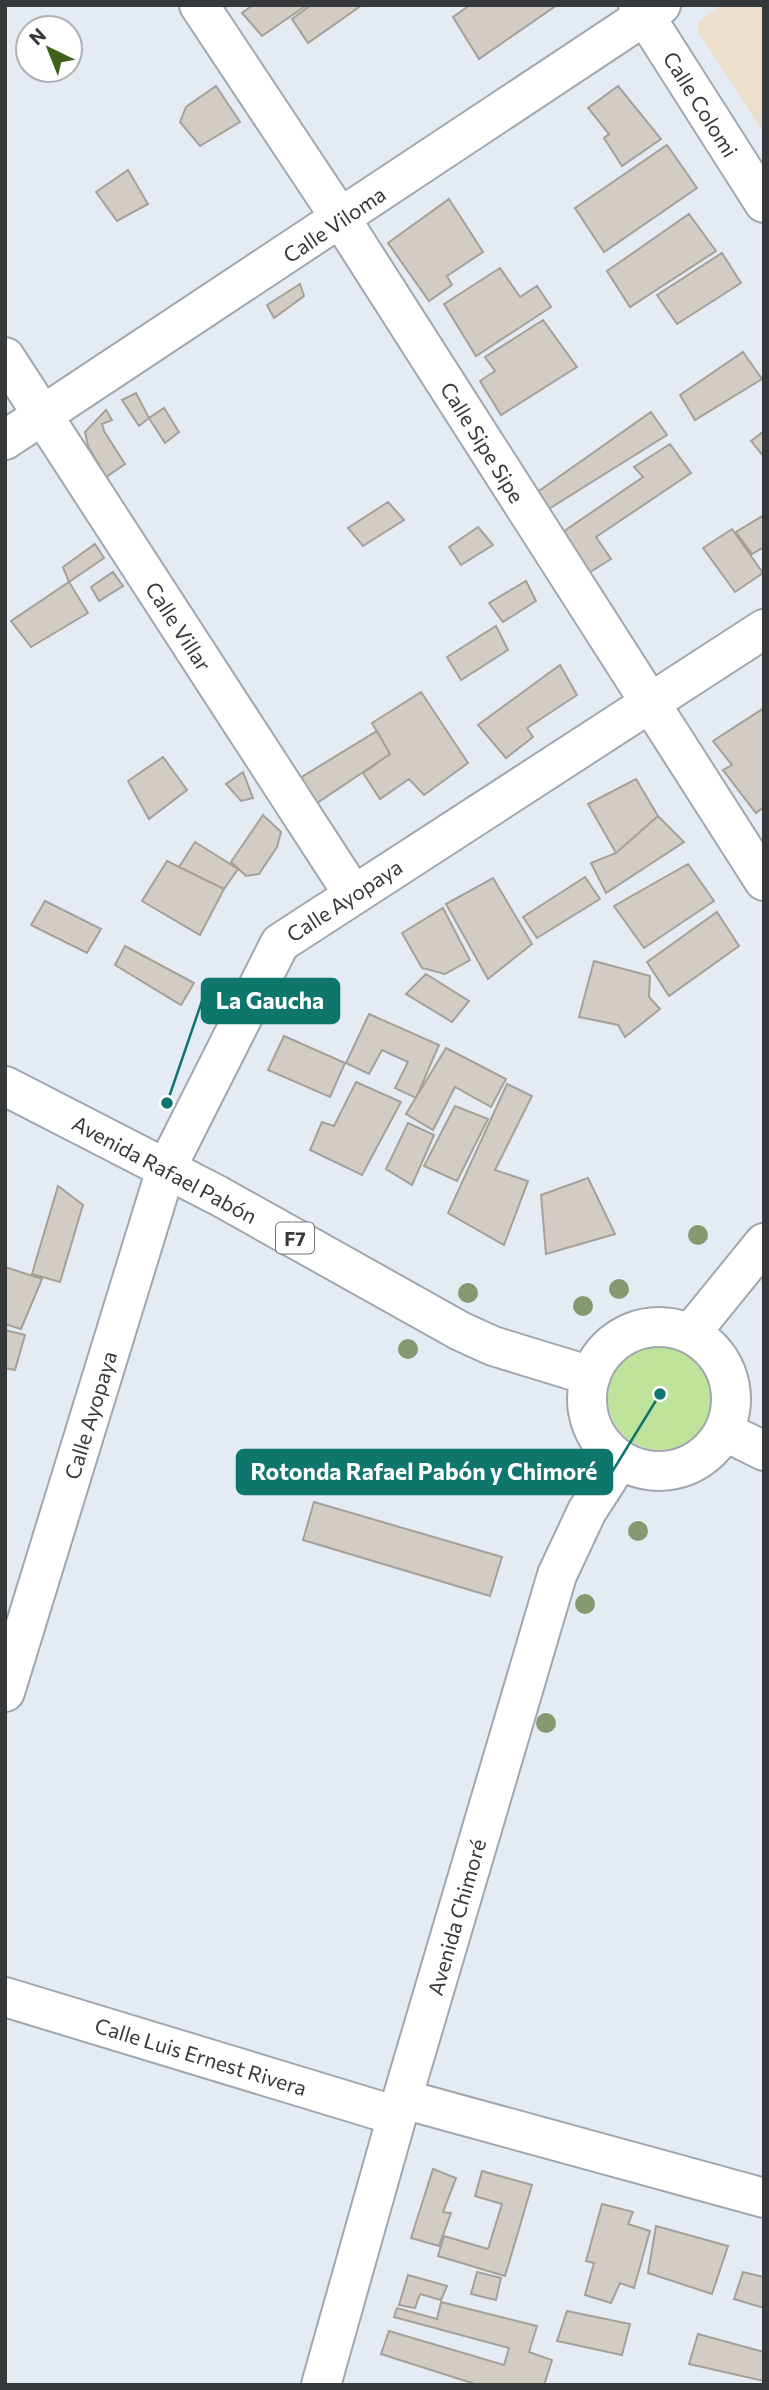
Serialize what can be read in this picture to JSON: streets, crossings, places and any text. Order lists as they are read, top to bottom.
{
  "streets": {
    "main road": [
      "Calle Colomi",
      "Calle Viloma",
      "Calle Sipe Sipe",
      "Calle Villar",
      "Calle Ayopaya",
      "Avenida Rafael Pabón",
      "F7",
      "Avenida Chimoré",
      "Calle Luis Ernest Rivera"
    ]
  },
  "crossings": [
    ["Calle Colomi", "Calle Viloma"],
    ["Calle Viloma", "Calle Sipe Sipe"],
    ["Calle Viloma", "Calle Villar"],
    ["Calle Sipe Sipe", "Calle Ayopaya"],
    ["Calle Villar", "Calle Ayopaya"],
    ["Calle Ayopaya", "Avenida Rafael Pabón"],
    ["Avenida Rafael Pabón", "Avenida Chimoré"],
    ["Avenida Chimoré", "Calle Luis Ernest Rivera"]
  ],
  "places": ["La Gaucha", "Rotonda Rafael Pabón y Chimoré"],
  "north": "top left"
}
